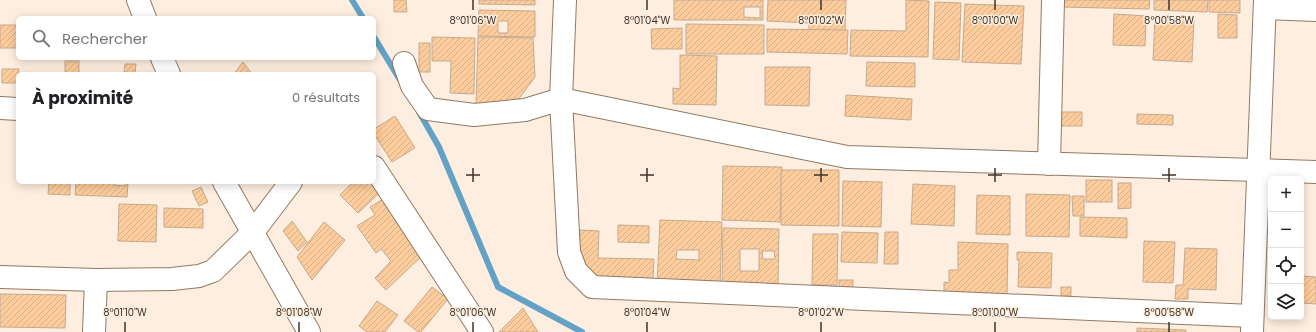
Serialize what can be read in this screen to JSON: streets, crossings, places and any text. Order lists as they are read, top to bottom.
{
  "page": {
    "search": "Rechercher",
    "heading": ["À proximité", "0 résultats"],
    "map_buttons": ["+", "−"]
  },
  "coordinates": [
    "8°01'06\"W",
    "8°01'04\"W",
    "8°01'02\"W",
    "8°01'00\"W",
    "8°00'58\"W",
    "8°01'10\"W",
    "8°01'08\"W"
  ]
}
